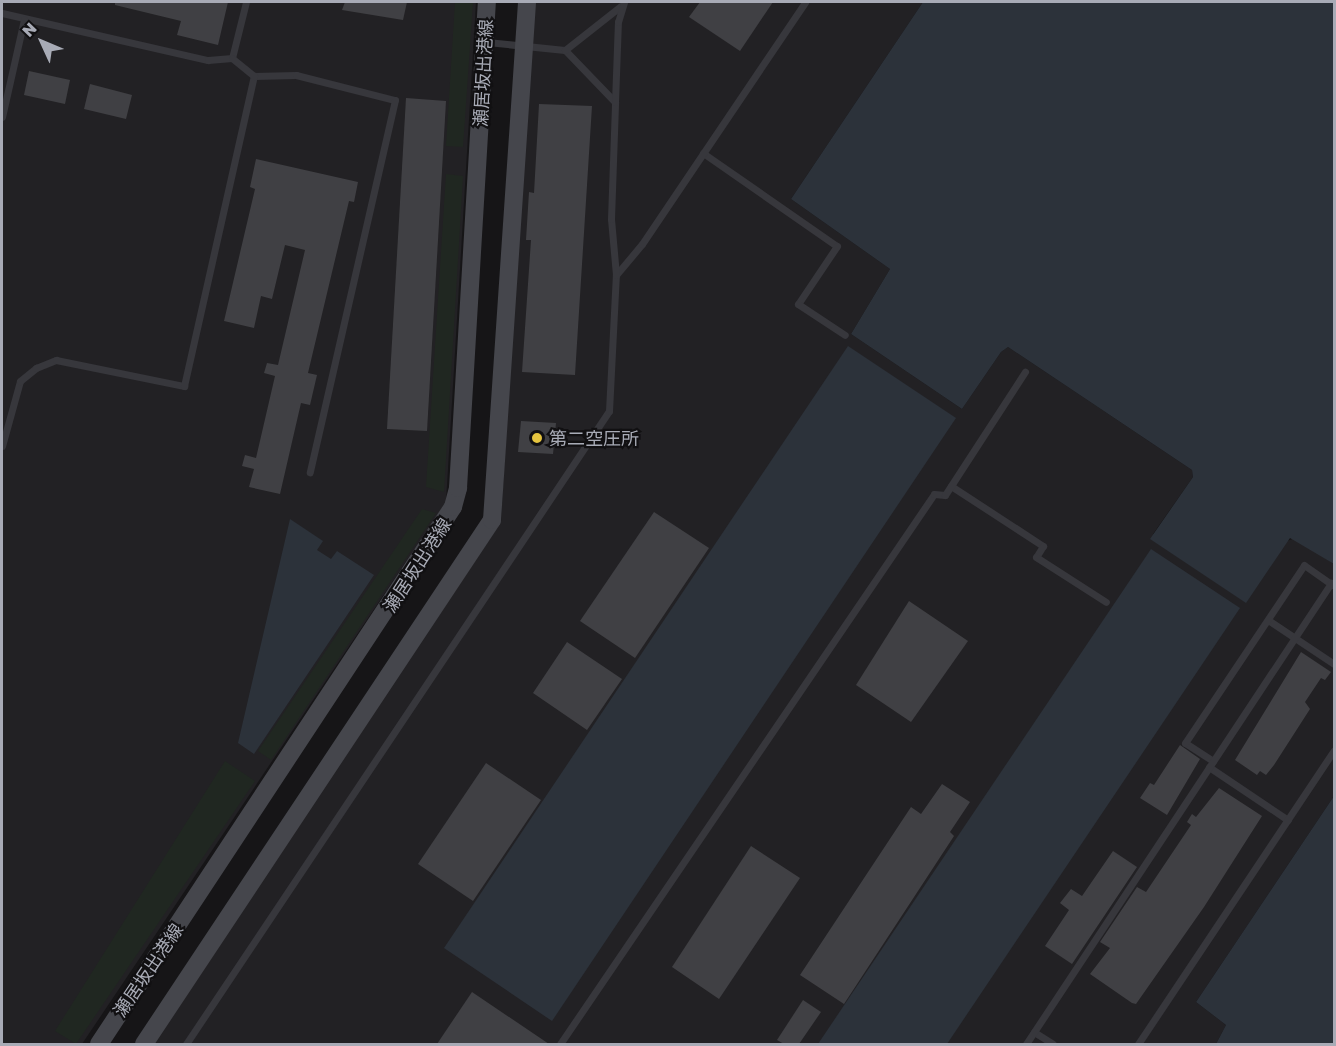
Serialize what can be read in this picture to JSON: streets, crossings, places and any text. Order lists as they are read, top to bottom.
{
  "streets": {
    "main road": ["瀬居坂出港線"]
  },
  "places": ["第二空圧所"],
  "north": "top left"
}
